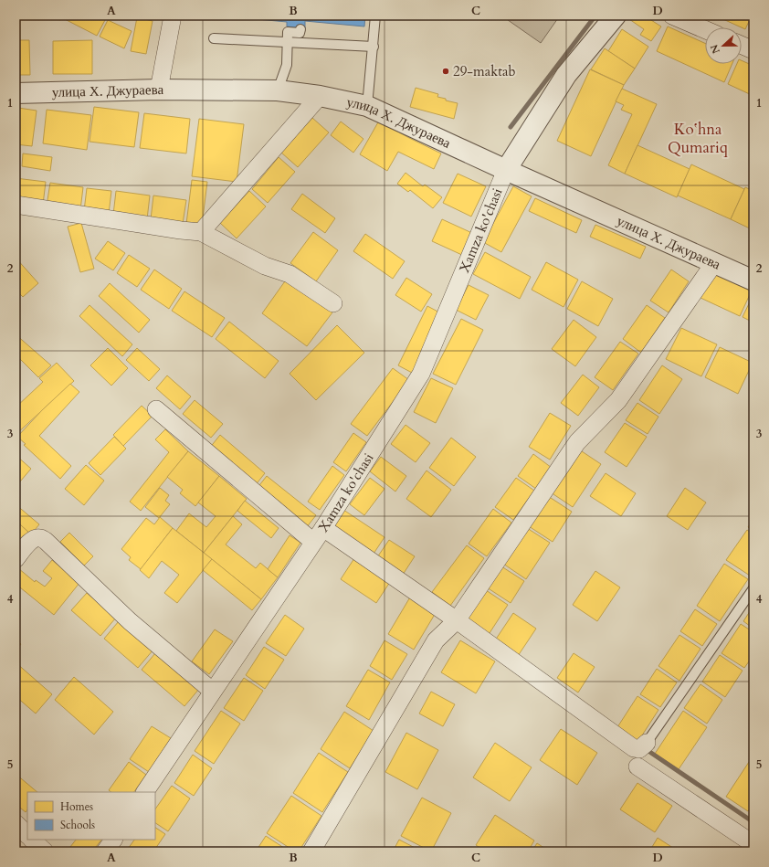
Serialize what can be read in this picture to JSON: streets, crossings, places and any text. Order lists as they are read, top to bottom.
{
  "streets": {
    "street": ["улица Х. Джураева", "Xamza ko'chasi"]
  },
  "crossings": [
    ["улица Х. Джураева", "Xamza ko'chasi"]
  ],
  "districts": ["Koʻhna Qumariq"],
  "places": ["29-maktab"],
  "legend": ["Homes", "Schools"],
  "north": "left",
  "grid": {
    "columns": [
      "A",
      "B",
      "C",
      "D"
    ],
    "rows": [
      "1",
      "2",
      "3",
      "4",
      "5"
    ]
  }
}
